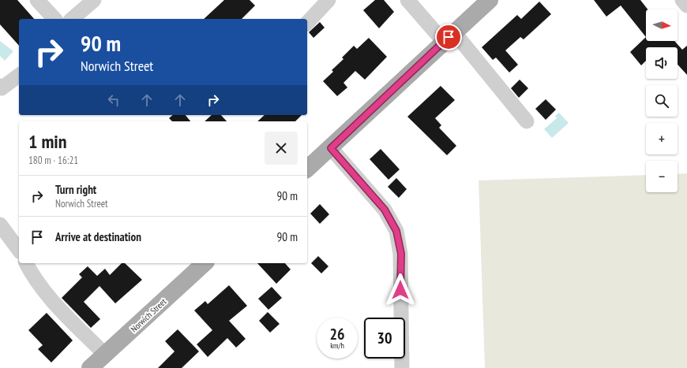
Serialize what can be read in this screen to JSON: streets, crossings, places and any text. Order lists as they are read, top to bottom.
{
  "streets": {
    "main road": ["Norwich Street"]
  },
  "north": "right",
  "page": {
    "map_buttons": ["+", "−"],
    "turn": ["90 m", "Norwich Street"],
    "heading": ["1 min", "180 m · 16:21"],
    "list": [
      {
        "name": "Turn right",
        "note": "Norwich Street",
        "value": "90 m"
      },
      {
        "name": "Arrive at destination",
        "value": "90 m"
      }
    ],
    "speed": "26 km/h",
    "limit": "30"
  }
}
